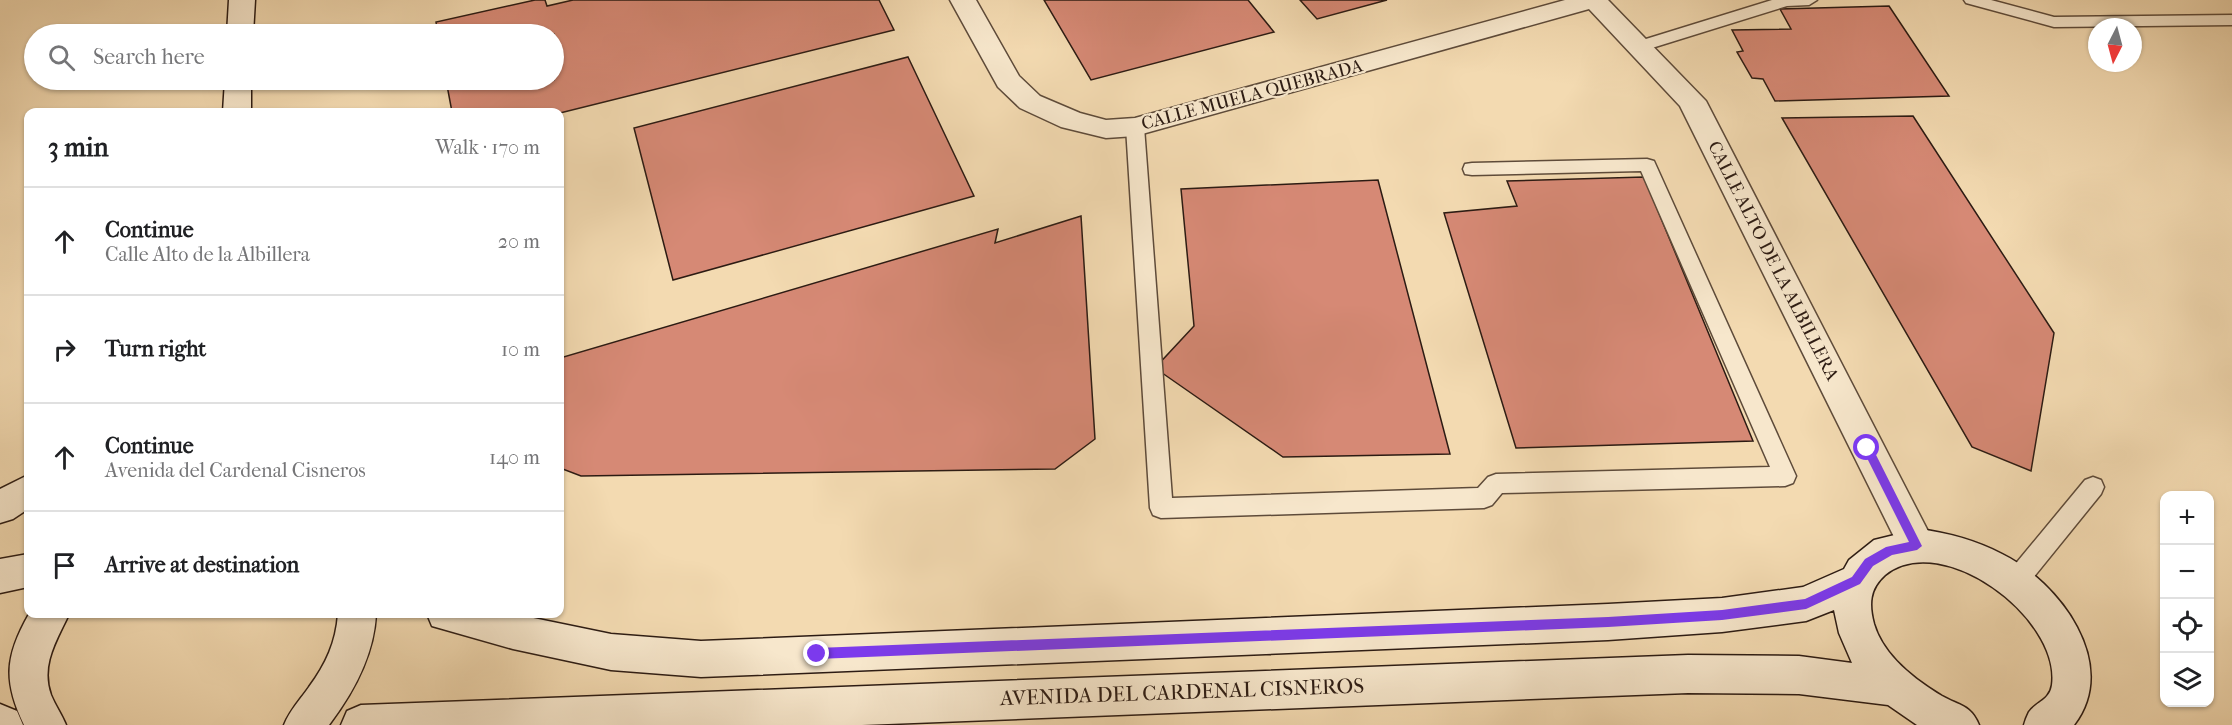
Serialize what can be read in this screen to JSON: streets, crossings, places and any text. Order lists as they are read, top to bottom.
{
  "streets": {
    "street": ["CALLE MUELA QUEBRADA", "CALLE ALTO DE LA ALBILLERA", "AVENIDA DEL CARDENAL CISNEROS"]
  },
  "crossings": [
    ["CALLE MUELA QUEBRADA", "CALLE ALTO DE LA ALBILLERA"]
  ],
  "north": "bottom",
  "page": {
    "search": "Search here",
    "heading": ["3 min", "Walk · 170 m"],
    "list": [
      ["Continue", "Calle Alto de la Albillera", "20 m"],
      ["Turn right", "10 m"],
      ["Continue", "Avenida del Cardenal Cisneros", "140 m"],
      "Arrive at destination"
    ],
    "map_buttons": ["+", "−"]
  }
}
